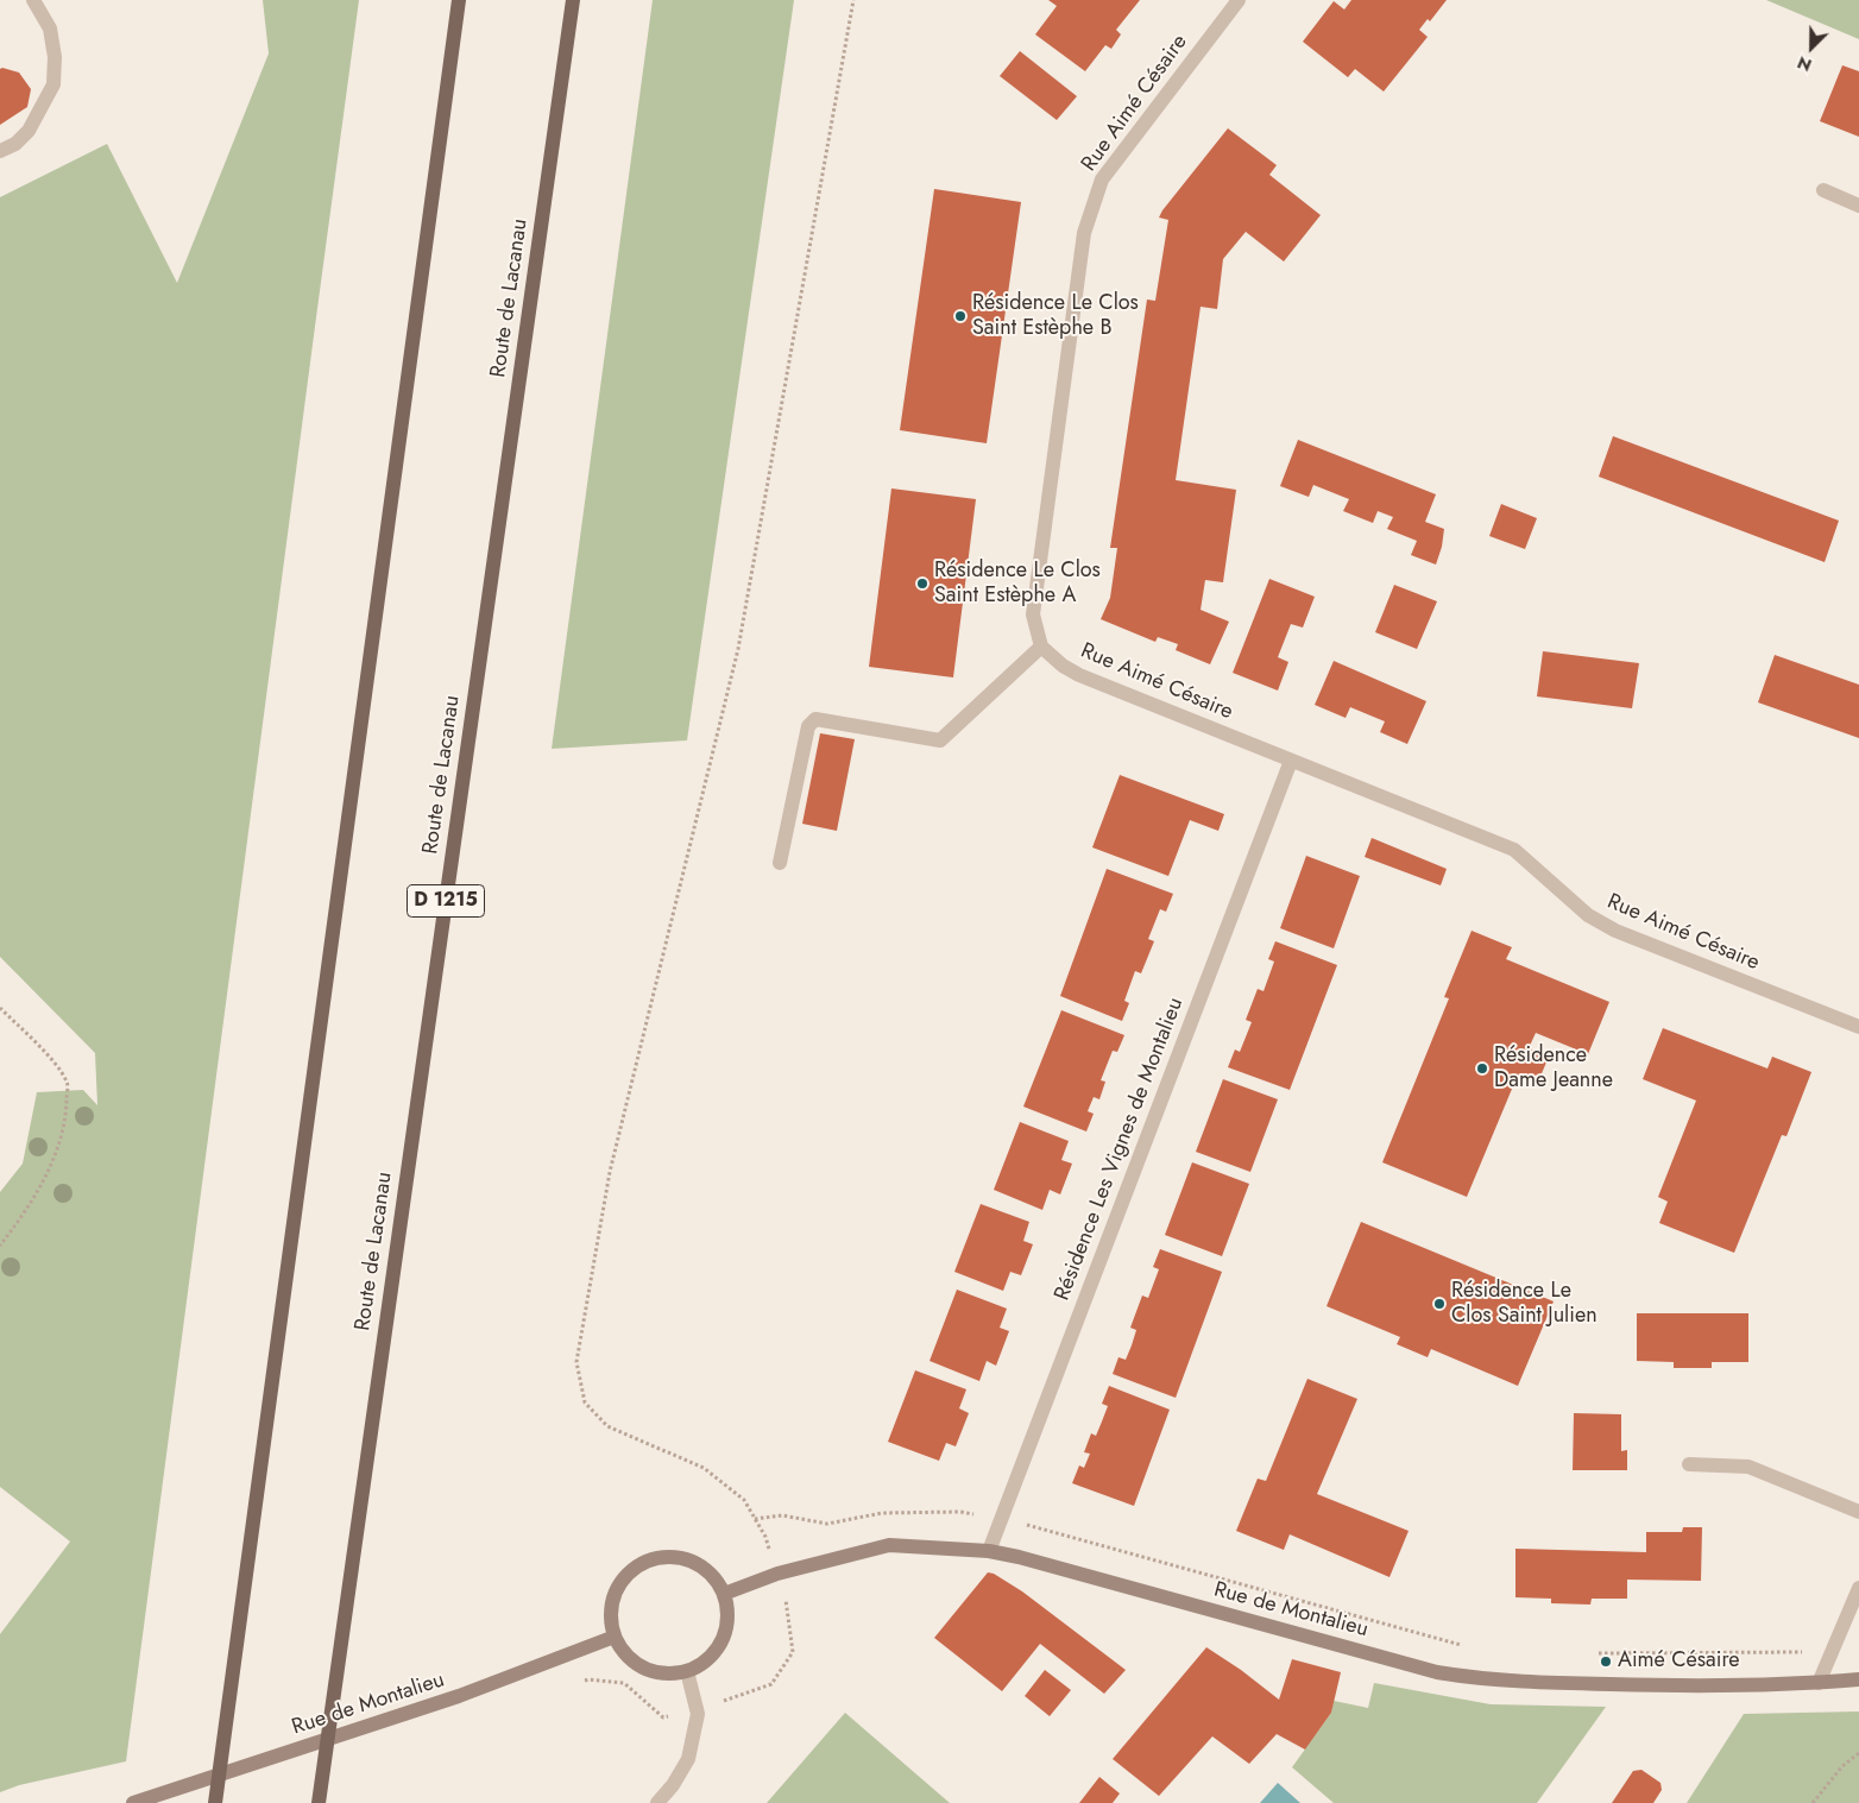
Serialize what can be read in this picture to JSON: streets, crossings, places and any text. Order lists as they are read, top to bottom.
{
  "streets": {
    "main road": ["Route de Lacanau", "D 1215"],
    "street": ["Rue Aimé Césaire", "Résidence Les Vignes de Montalieu", "Rue de Montalieu"]
  },
  "crossings": [
    ["Rue Aimé Césaire", "Résidence Les Vignes de Montalieu"],
    ["Résidence Les Vignes de Montalieu", "Rue de Montalieu"]
  ],
  "places": [
    "Résidence Le Clos Saint Estèphe B",
    "Résidence Le Clos Saint Estèphe A",
    "Résidence Dame Jeanne",
    "Résidence Le Clos Saint Julien",
    "Aimé Césaire"
  ],
  "north": "bottom left"
}
